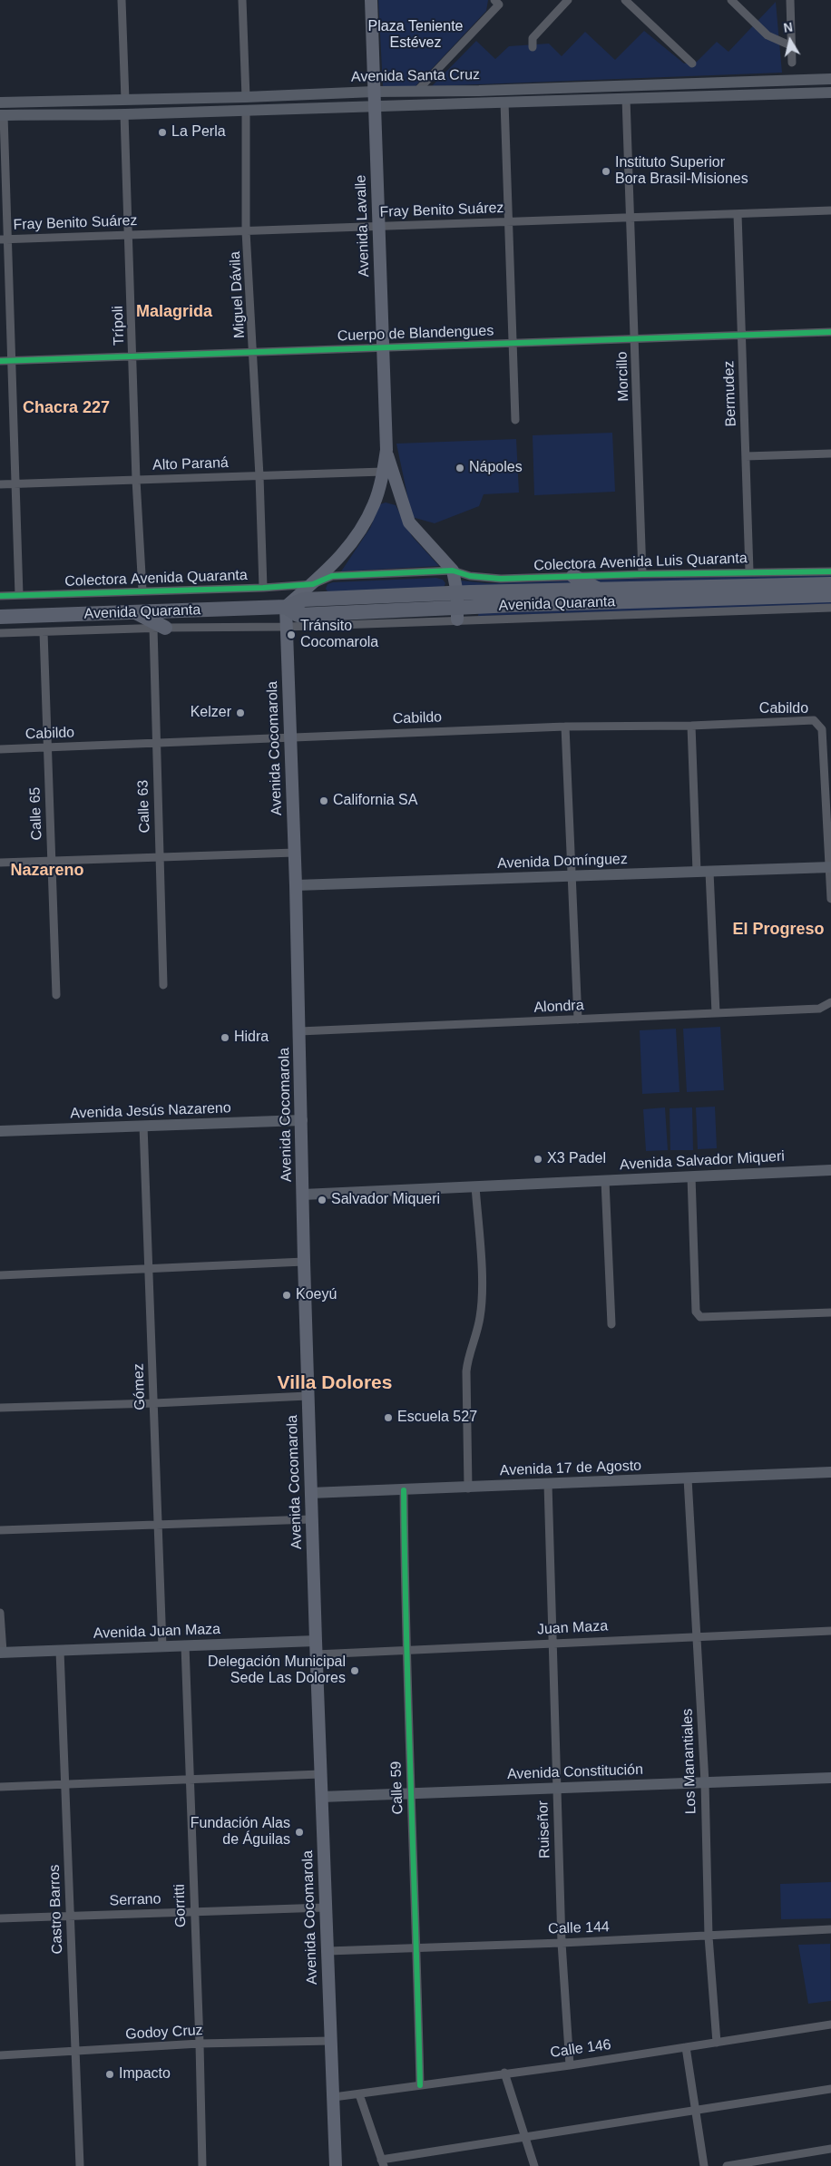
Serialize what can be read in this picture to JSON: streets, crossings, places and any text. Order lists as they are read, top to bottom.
{
  "streets": {
    "highway": ["Avenida Quaranta"],
    "main road": [
      "Avenida Santa Cruz",
      "Avenida Lavalle",
      "Avenida Cocomarola",
      "Avenida Domínguez",
      "Avenida Jesús Nazareno",
      "Avenida Salvador Miqueri",
      "Avenida 17 de Agosto",
      "Avenida Juan Maza",
      "Avenida Constitución"
    ],
    "street": [
      "Fray Benito Suárez",
      "Miguel Dávila",
      "Trípoli",
      "Cuerpo de Blandengues",
      "Morcillo",
      "Bermudez",
      "Alto Paraná",
      "Colectora Avenida Luis Quaranta",
      "Colectora Avenida Quaranta",
      "Cabildo",
      "Calle 63",
      "Calle 65",
      "Alondra",
      "Gómez",
      "Juan Maza",
      "Los Manantiales",
      "Calle 59",
      "Ruiseñor",
      "Serrano",
      "Gorritti",
      "Castro Barros",
      "Calle 144",
      "Godoy Cruz",
      "Calle 146"
    ]
  },
  "crossings": [
    ["Avenida Santa Cruz", "Avenida Lavalle"],
    ["Avenida Santa Cruz", "Miguel Dávila"],
    ["Avenida Santa Cruz", "Trípoli"],
    ["Avenida Santa Cruz", "Morcillo"],
    ["Fray Benito Suárez", "Avenida Lavalle"],
    ["Fray Benito Suárez", "Miguel Dávila"],
    ["Fray Benito Suárez", "Trípoli"],
    ["Fray Benito Suárez", "Morcillo"],
    ["Fray Benito Suárez", "Bermudez"],
    ["Avenida Lavalle", "Cuerpo de Blandengues"],
    ["Avenida Lavalle", "Alto Paraná"],
    ["Avenida Lavalle", "Colectora Avenida Luis Quaranta"],
    ["Avenida Lavalle", "Colectora Avenida Quaranta"],
    ["Avenida Lavalle", "Avenida Quaranta"],
    ["Avenida Lavalle", "Avenida Cocomarola"],
    ["Miguel Dávila", "Cuerpo de Blandengues"],
    ["Miguel Dávila", "Alto Paraná"],
    ["Miguel Dávila", "Colectora Avenida Quaranta"],
    ["Trípoli", "Cuerpo de Blandengues"],
    ["Trípoli", "Alto Paraná"],
    ["Trípoli", "Colectora Avenida Quaranta"],
    ["Cuerpo de Blandengues", "Morcillo"],
    ["Cuerpo de Blandengues", "Bermudez"],
    ["Morcillo", "Colectora Avenida Luis Quaranta"],
    ["Bermudez", "Colectora Avenida Luis Quaranta"],
    ["Colectora Avenida Luis Quaranta", "Colectora Avenida Quaranta"],
    ["Avenida Quaranta", "Avenida Cocomarola"],
    ["Cabildo", "Avenida Cocomarola"],
    ["Cabildo", "Calle 63"],
    ["Cabildo", "Calle 65"],
    ["Avenida Cocomarola", "Avenida Domínguez"],
    ["Avenida Cocomarola", "Alondra"],
    ["Avenida Cocomarola", "Avenida Jesús Nazareno"],
    ["Avenida Cocomarola", "Avenida Salvador Miqueri"],
    ["Avenida Cocomarola", "Avenida 17 de Agosto"],
    ["Avenida Cocomarola", "Juan Maza"],
    ["Avenida Cocomarola", "Avenida Juan Maza"],
    ["Avenida Cocomarola", "Avenida Constitución"],
    ["Avenida Cocomarola", "Serrano"],
    ["Avenida Cocomarola", "Calle 144"],
    ["Avenida Cocomarola", "Godoy Cruz"],
    ["Avenida Cocomarola", "Calle 146"],
    ["Avenida Jesús Nazareno", "Gómez"],
    ["Gómez", "Avenida Juan Maza"],
    ["Avenida 17 de Agosto", "Los Manantiales"],
    ["Avenida 17 de Agosto", "Calle 59"],
    ["Avenida 17 de Agosto", "Ruiseñor"],
    ["Juan Maza", "Los Manantiales"],
    ["Juan Maza", "Calle 59"],
    ["Juan Maza", "Ruiseñor"],
    ["Avenida Juan Maza", "Gorritti"],
    ["Avenida Juan Maza", "Castro Barros"],
    ["Los Manantiales", "Avenida Constitución"],
    ["Los Manantiales", "Calle 144"],
    ["Los Manantiales", "Calle 146"],
    ["Avenida Constitución", "Calle 59"],
    ["Avenida Constitución", "Ruiseñor"],
    ["Calle 59", "Calle 144"],
    ["Calle 59", "Calle 146"],
    ["Ruiseñor", "Calle 144"],
    ["Ruiseñor", "Calle 146"],
    ["Serrano", "Gorritti"],
    ["Serrano", "Castro Barros"],
    ["Gorritti", "Godoy Cruz"],
    ["Castro Barros", "Godoy Cruz"]
  ],
  "districts": [
    "Malagrida",
    "Chacra 227",
    "Nazareno",
    "El Progreso",
    "Villa Dolores"
  ],
  "parks": ["Plaza Teniente Estévez"],
  "places": [
    "La Perla",
    "Instituto Superior Bora Brasil-Misiones",
    "Nápoles",
    "Tránsito Cocomarola",
    "Kelzer",
    "California SA",
    "Hidra",
    "X3 Padel",
    "Salvador Miqueri",
    "Koeyú",
    "Escuela 527",
    "Delegación Municipal Sede Las Dolores",
    "Fundación Alas de Águilas",
    "Impacto"
  ],
  "north": "top"
}
